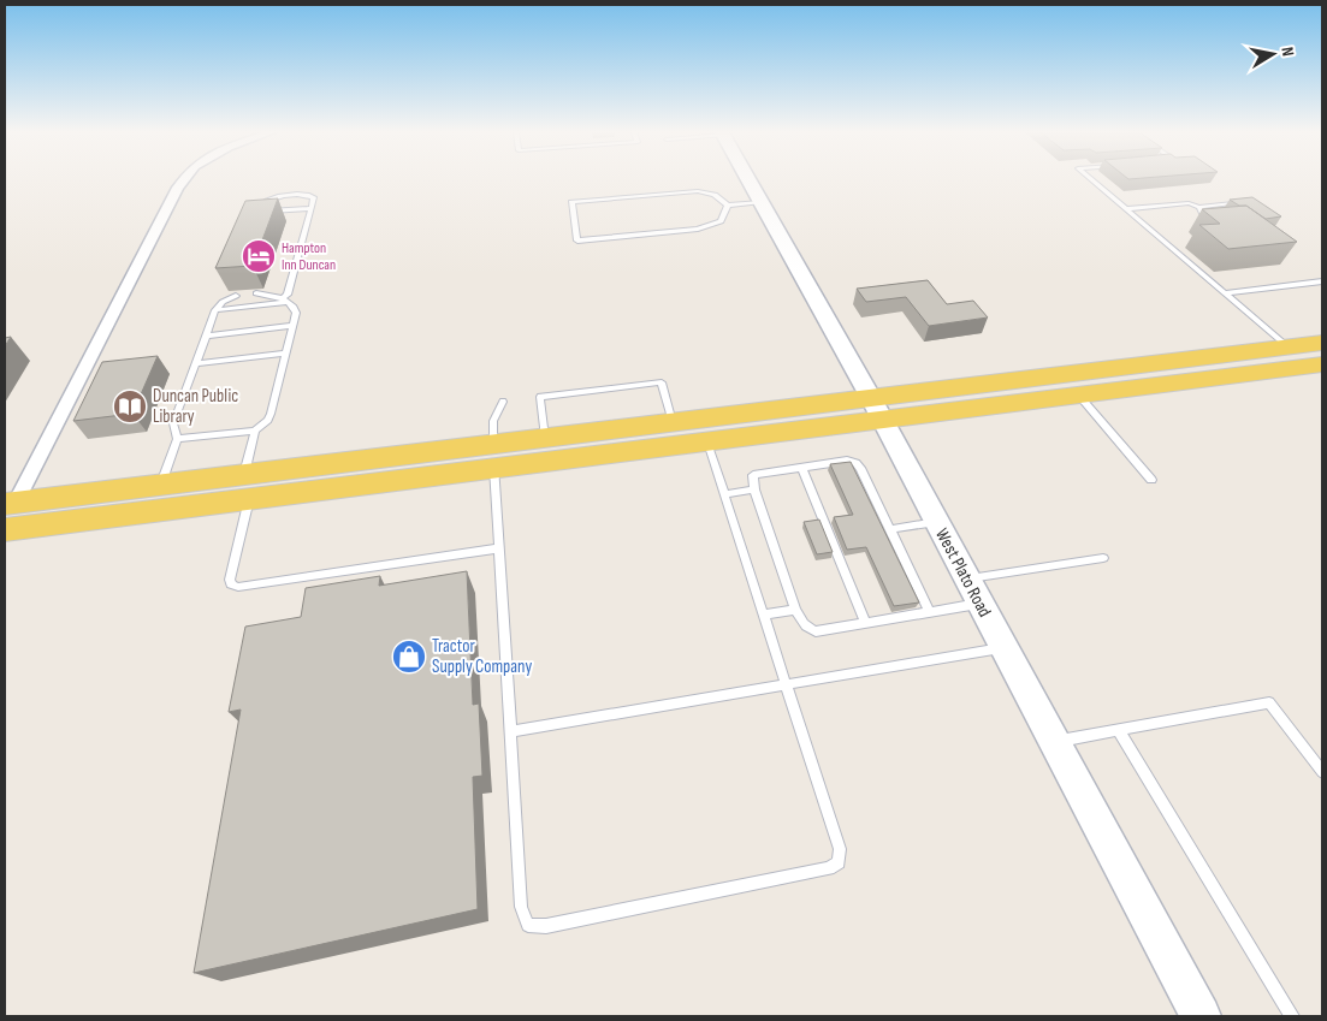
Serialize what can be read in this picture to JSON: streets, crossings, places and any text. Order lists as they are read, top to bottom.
{
  "streets": {
    "street": ["West Plato Road"]
  },
  "places": {
    "hotel": ["Hampton Inn Duncan"],
    "library": ["Duncan Public Library"],
    "shop": ["Tractor Supply Company"]
  },
  "north": "right"
}
